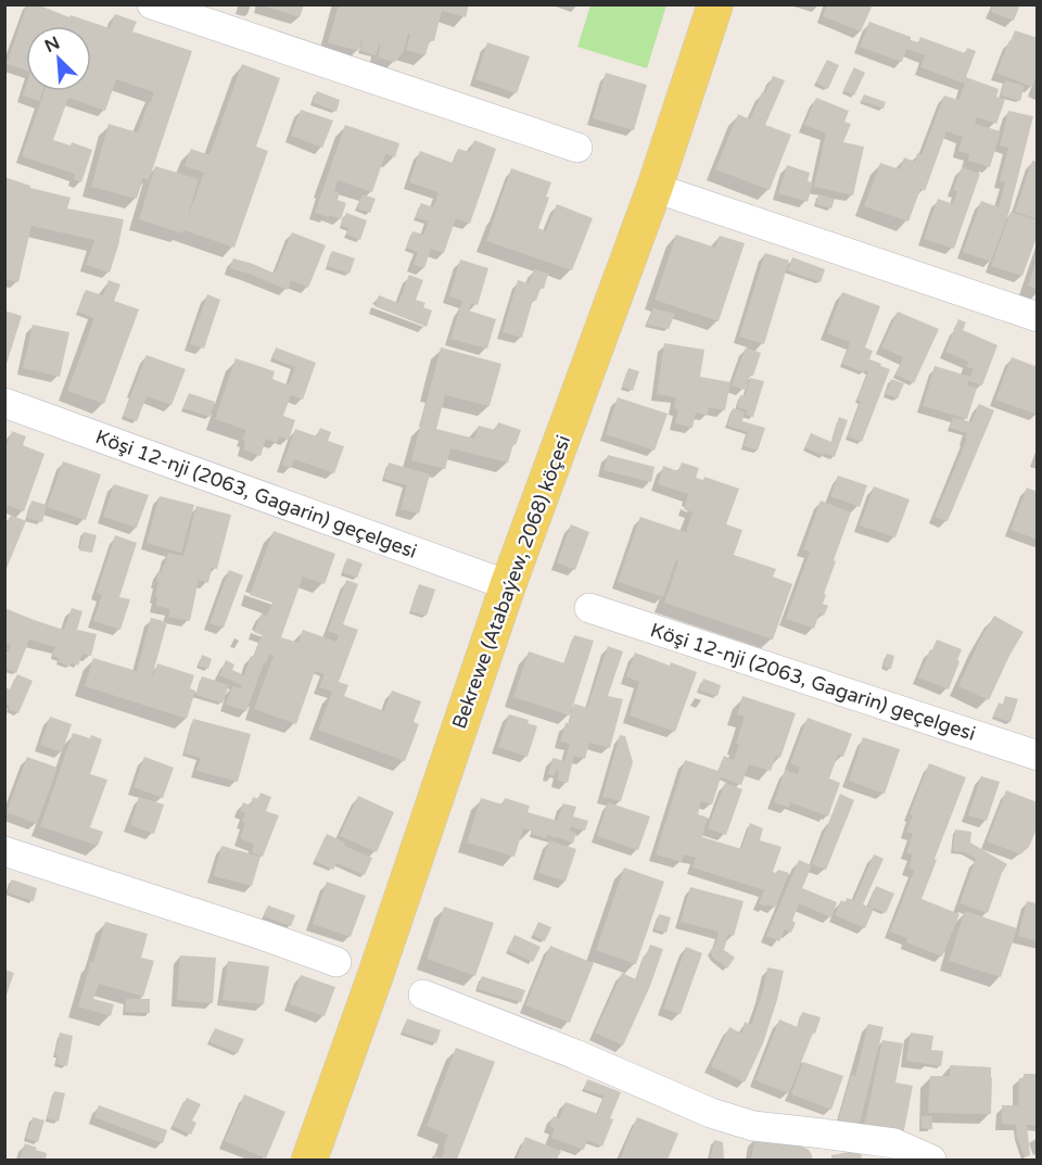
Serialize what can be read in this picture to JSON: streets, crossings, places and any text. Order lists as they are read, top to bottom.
{
  "streets": {
    "main road": ["Bekrewe (Atabaýew, 2068) köçesi"],
    "street": ["Köşi 12-nji (2063, Gagarin) geçelgesi"]
  },
  "crossings": [
    ["Köşi 12-nji (2063, Gagarin) geçelgesi", "Bekrewe (Atabaýew, 2068) köçesi"]
  ],
  "north": "top left"
}
